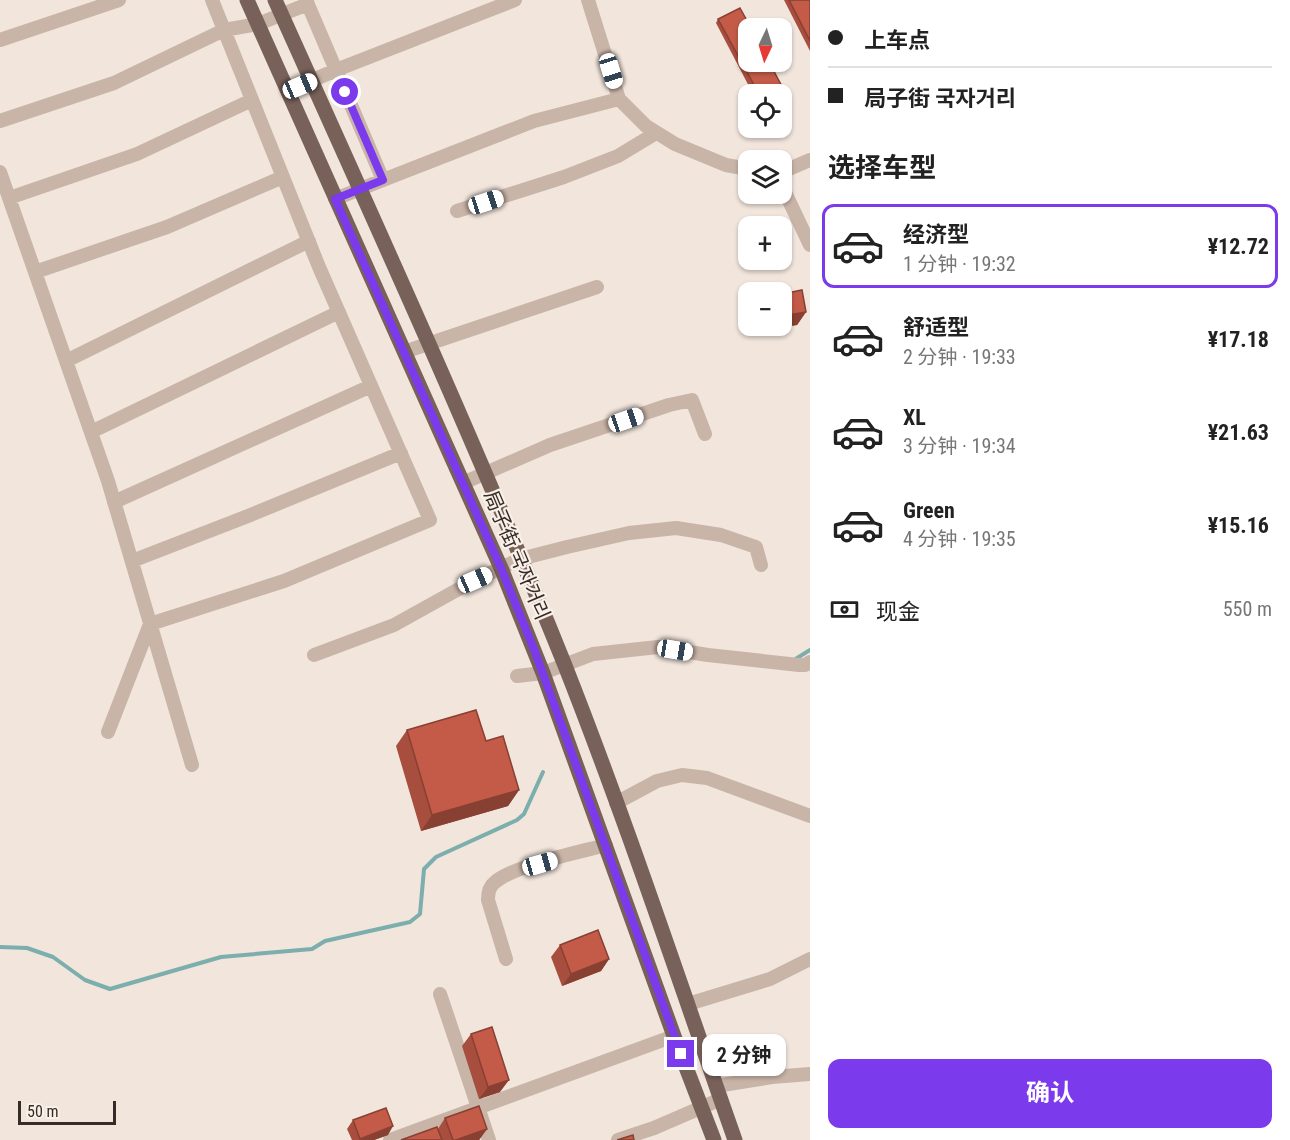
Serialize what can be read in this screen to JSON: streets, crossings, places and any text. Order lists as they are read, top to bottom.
{
  "streets": {
    "main road": ["局子街 국자거리"]
  },
  "scale_bar": "50 m",
  "north": "bottom",
  "page": {
    "banner": ["上车点", "局子街 국자거리"],
    "map_buttons": ["+", "−"],
    "heading": "选择车型",
    "list": [
      {
        "name": "经济型",
        "note": "1 分钟 · 19:32",
        "value": "¥12.72"
      },
      {
        "name": "舒适型",
        "note": "2 分钟 · 19:33",
        "value": "¥17.18"
      },
      {
        "name": "XL",
        "note": "3 分钟 · 19:34",
        "value": "¥21.63"
      },
      {
        "name": "Green",
        "note": "4 分钟 · 19:35",
        "value": "¥15.16"
      }
    ],
    "pay": ["现金", "550 m"],
    "bubble": "2 分钟",
    "buttons": "确认",
    "scale": "50 m"
  }
}
